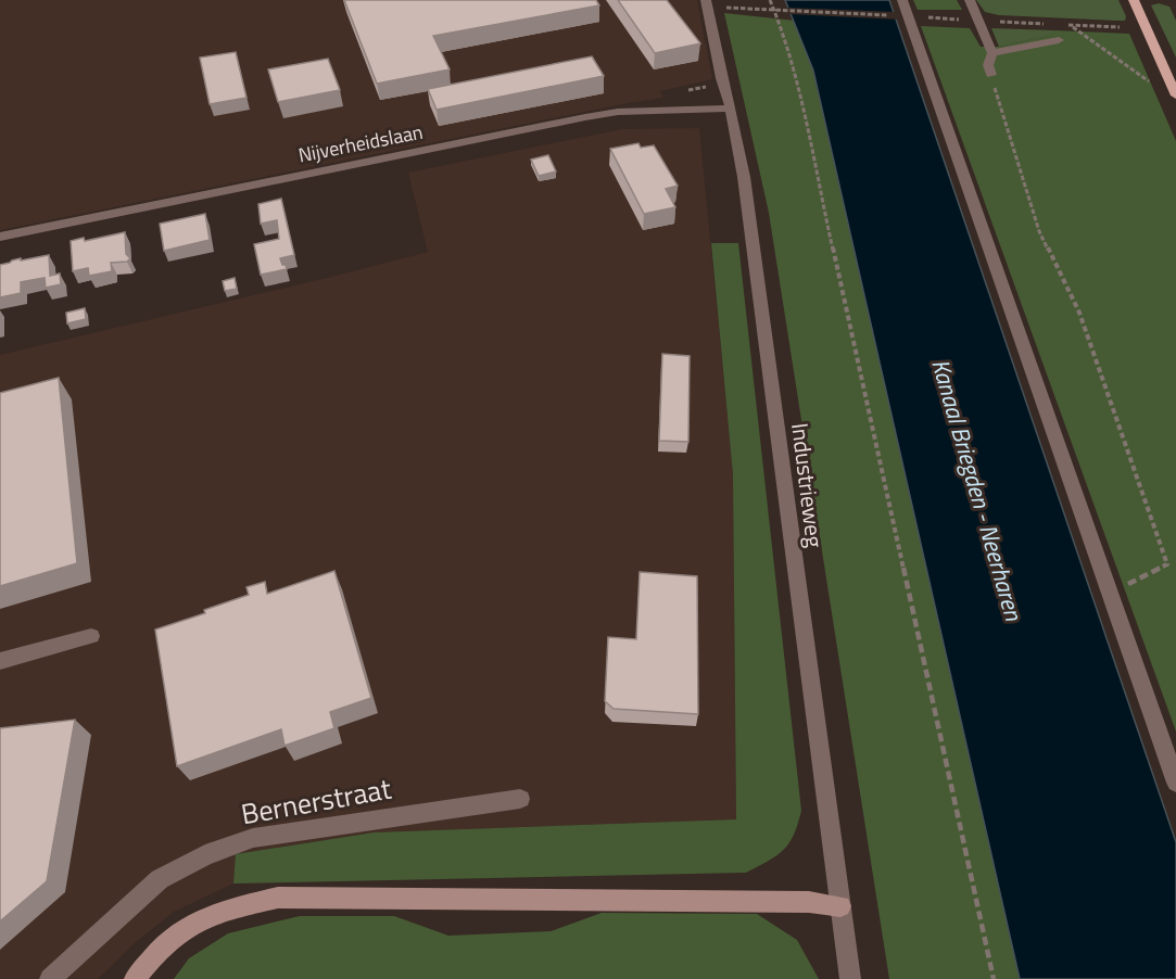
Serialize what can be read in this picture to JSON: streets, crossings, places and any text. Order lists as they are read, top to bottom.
{
  "streets": {
    "street": ["Nijverheidslaan", "Industrieweg", "Bernerstraat"]
  },
  "crossings": [
    ["Nijverheidslaan", "Industrieweg"]
  ],
  "water": ["Kanaal Briegden - Neerharen"]
}
